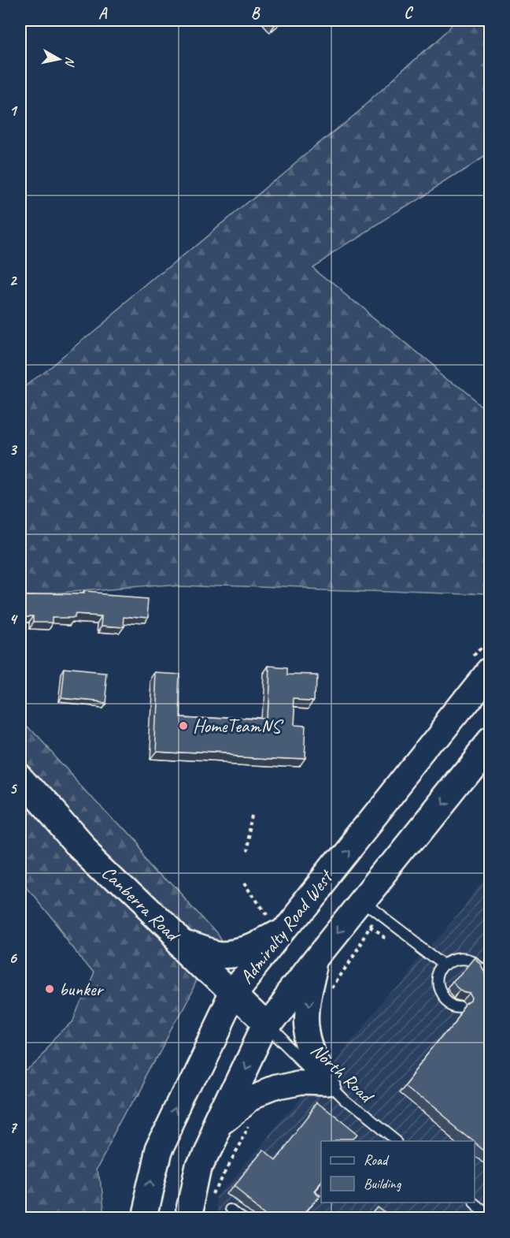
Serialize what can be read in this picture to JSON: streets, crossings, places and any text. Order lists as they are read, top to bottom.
{
  "streets": {
    "main road": ["Canberra Road", "Admiralty Road West"],
    "lane": ["North Road"]
  },
  "crossings": [
    ["Canberra Road", "Admiralty Road West"],
    ["Canberra Road", "North Road"]
  ],
  "places": ["HomeTeamNS", "bunker"],
  "legend": ["Road", "Building"],
  "north": "right",
  "grid": {
    "columns": ["A", "B", "C"],
    "rows": [
      "1",
      "2",
      "3",
      "4",
      "5",
      "6",
      "7"
    ]
  }
}
